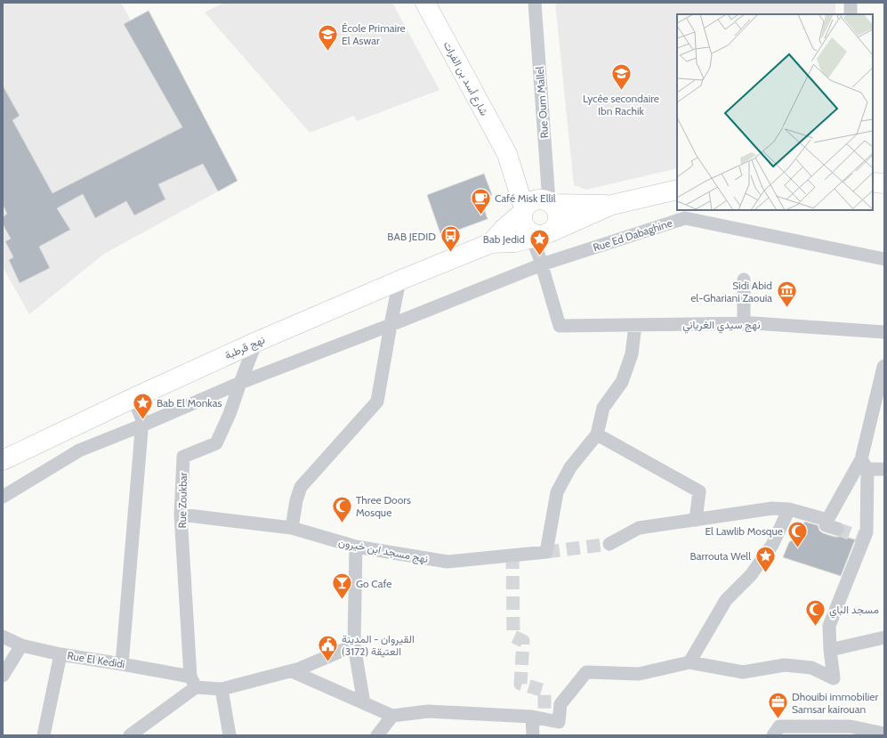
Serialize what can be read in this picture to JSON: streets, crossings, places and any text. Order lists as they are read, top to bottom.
{
  "streets": {
    "street": [
      "شارع أسد بن الفرات",
      "Rue Oum Mallel",
      "Rue Ed Dabaghine",
      "نهج سيدي الغرياني",
      "نهج قرطبة",
      "Rue Zoukbar",
      "نهج مسجد ابن خيرون",
      "Rue El Kedidi"
    ]
  },
  "crossings": [
    ["Rue Ed Dabaghine", "نهج سيدي الغرياني"],
    ["Rue Ed Dabaghine", "Rue Zoukbar"],
    ["نهج قرطبة", "Rue Zoukbar"],
    ["Rue Zoukbar", "نهج مسجد ابن خيرون"],
    ["Rue Zoukbar", "Rue El Kedidi"]
  ],
  "places": {
    "school or university": ["École Primaire El Aswar", "Lycée secondaire Ibn Rachik"],
    "cafe": ["Café Misk Ellil"],
    "bus stop": ["BAB JEDID"],
    "place": ["Bab Jedid", "Bab El Monkas", "Barrouta Well"],
    "museum": ["Sidi Abid el-Ghariani Zaouia"],
    "mosque": ["Three Doors Mosque", "El Lawlib Mosque", "مسجد الباي"],
    "bar": ["Go Cafe"],
    "public building": ["القيروان - المدينة العتيقة (3172)"],
    "office": ["Dhouibi immobilier Samsar kairouan"]
  }
}
